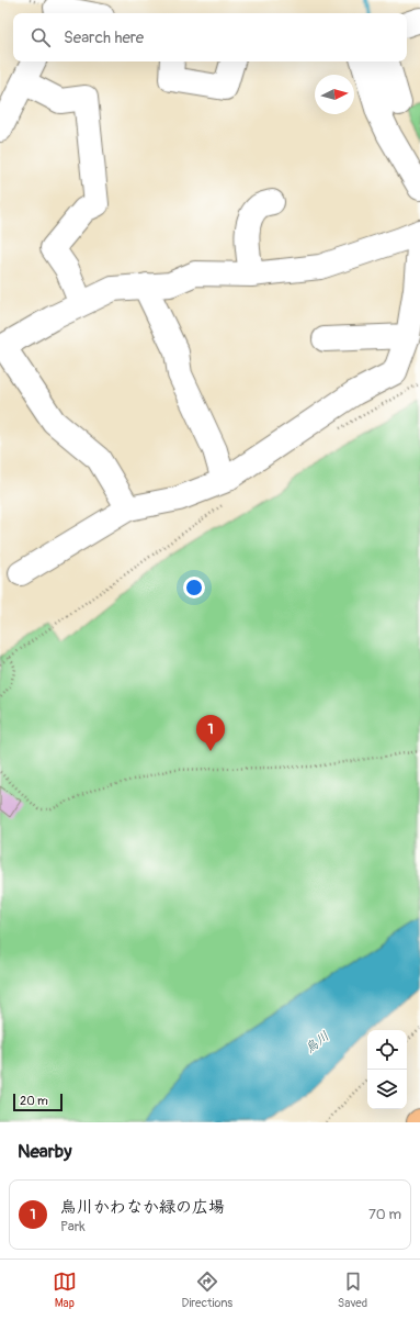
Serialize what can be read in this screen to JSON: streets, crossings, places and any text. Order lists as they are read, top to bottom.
{
  "water": ["烏川"],
  "scale_bar": "20 m",
  "north": "right",
  "page": {
    "search": "Search here",
    "pins": "1",
    "scale": "20 m",
    "heading": "Nearby",
    "list": [
      {
        "mark": "1",
        "name": "烏川かわなか緑の広場",
        "note": "Park",
        "value": "70 m"
      }
    ],
    "nav": ["Map", "Directions", "Saved"]
  }
}
